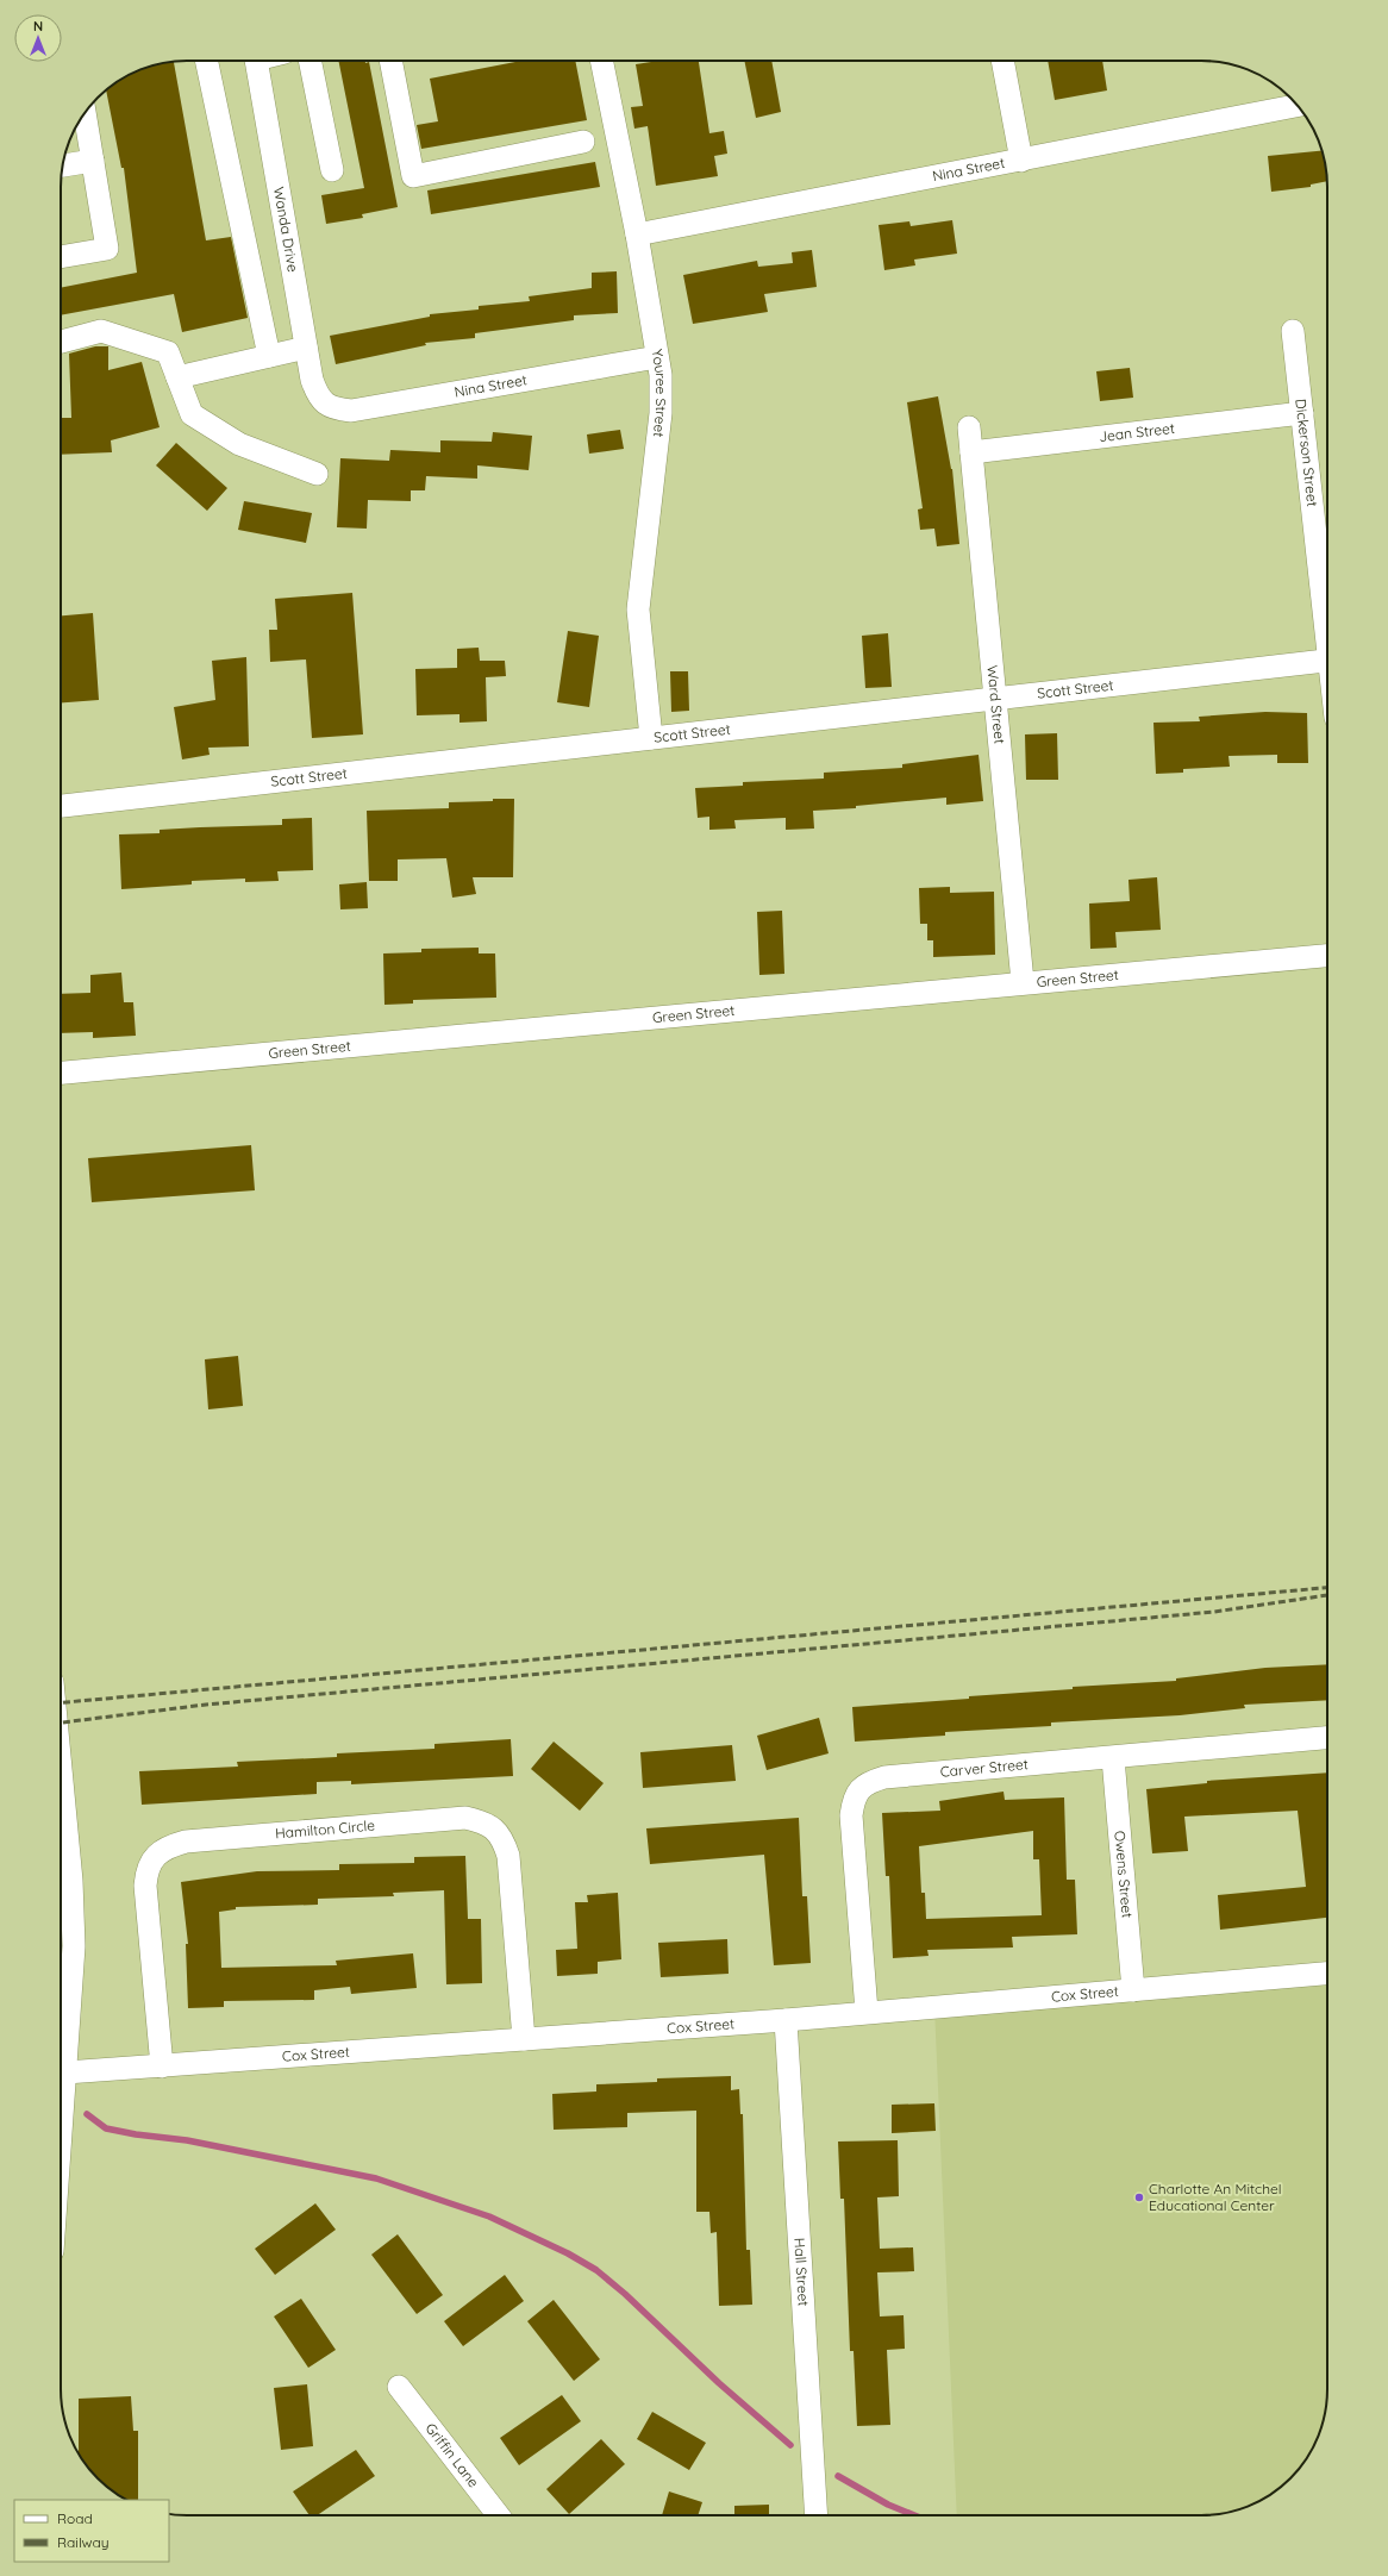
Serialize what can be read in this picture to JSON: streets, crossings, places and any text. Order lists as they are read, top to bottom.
{
  "streets": {
    "street": [
      "Nina Street",
      "Wanda Drive",
      "Youree Street",
      "Jean Street",
      "Dickerson Street",
      "Scott Street",
      "Ward Street",
      "Green Street",
      "Carver Street",
      "Hamilton Circle",
      "Owens Street",
      "Cox Street",
      "Hall Street",
      "Griffin Lane"
    ]
  },
  "crossings": [
    ["Nina Street", "Wanda Drive"],
    ["Nina Street", "Youree Street"],
    ["Youree Street", "Scott Street"],
    ["Jean Street", "Dickerson Street"],
    ["Jean Street", "Ward Street"],
    ["Scott Street", "Ward Street"],
    ["Ward Street", "Green Street"],
    ["Carver Street", "Owens Street"],
    ["Carver Street", "Cox Street"],
    ["Hamilton Circle", "Cox Street"],
    ["Owens Street", "Cox Street"],
    ["Cox Street", "Hall Street"]
  ],
  "places": ["Charlotte An Mitchel Educational Center"],
  "legend": ["Road", "Railway"],
  "north": "top"
}
